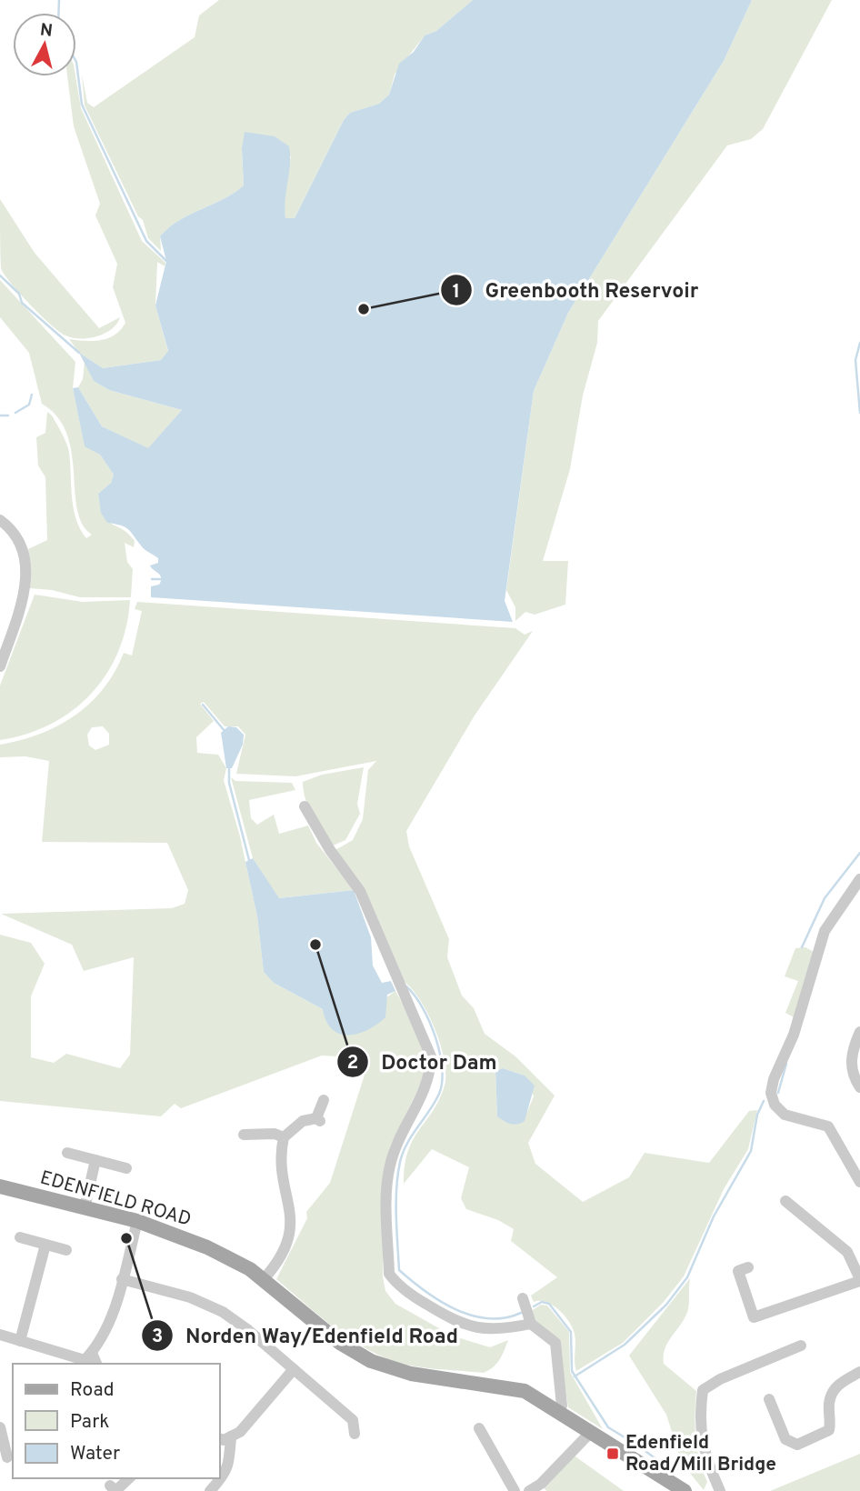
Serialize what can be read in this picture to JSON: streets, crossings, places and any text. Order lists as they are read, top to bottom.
{
  "streets": {
    "main road": ["EDENFIELD ROAD"]
  },
  "places": {
    "other": ["Greenbooth Reservoir", "Doctor Dam", "Norden Way/Edenfield Road"],
    "transit": ["Edenfield Road/Mill Bridge"]
  },
  "legend": ["Road", "Park", "Water"],
  "north": "top"
}
